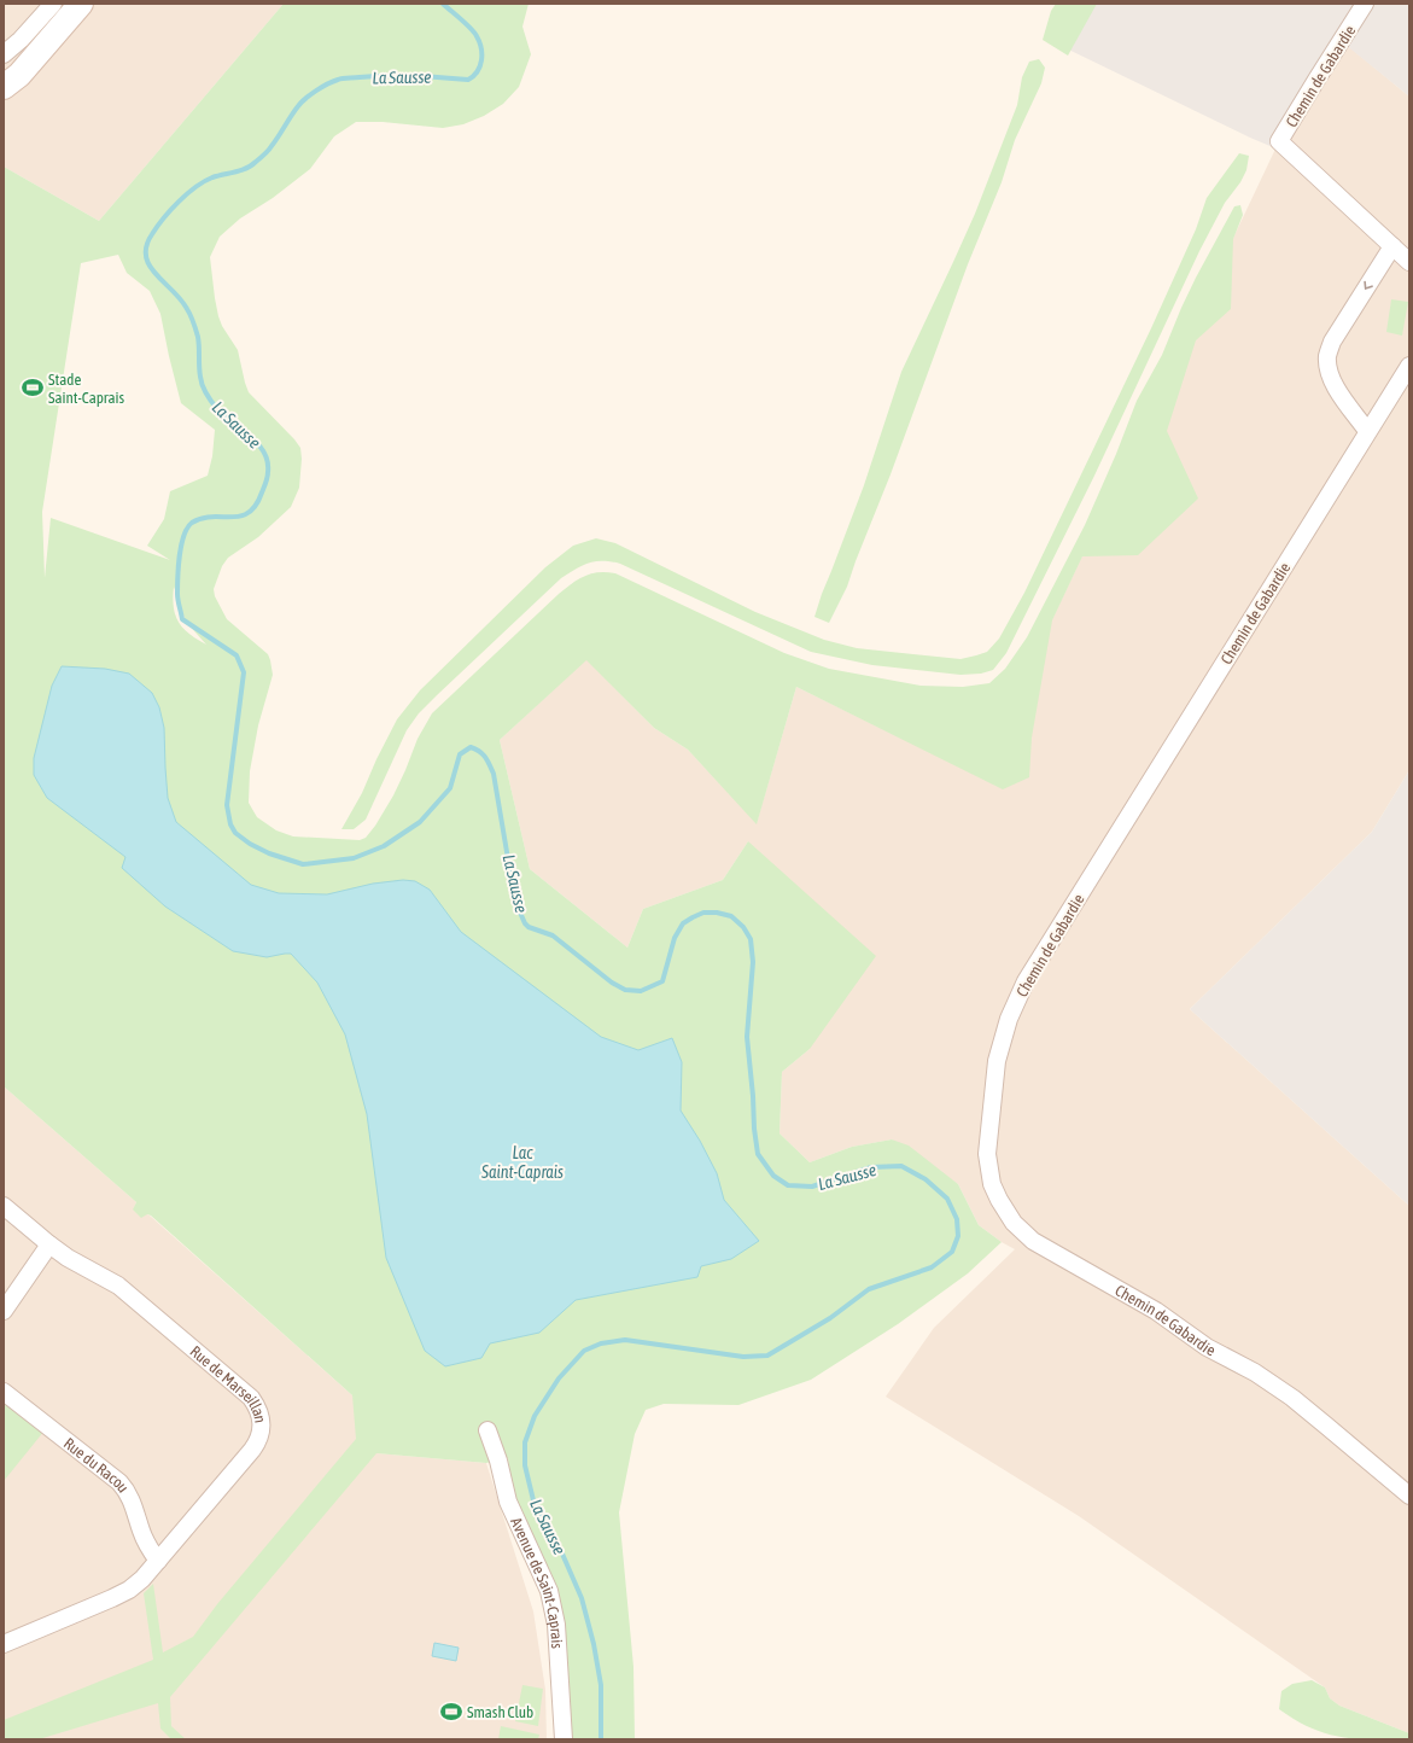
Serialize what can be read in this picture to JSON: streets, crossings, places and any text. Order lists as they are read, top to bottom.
{
  "streets": {
    "street": [
      "Chemin de Gabardie",
      "Rue de Marseillan",
      "Rue du Racou",
      "Avenue de Saint-Caprais"
    ]
  },
  "crossings": [
    ["Rue de Marseillan", "Rue du Racou"]
  ],
  "water": ["La Sausse", "Lac Saint-Caprais"],
  "places": {
    "sports": ["Stade Saint-Caprais", "Smash Club"]
  }
}
